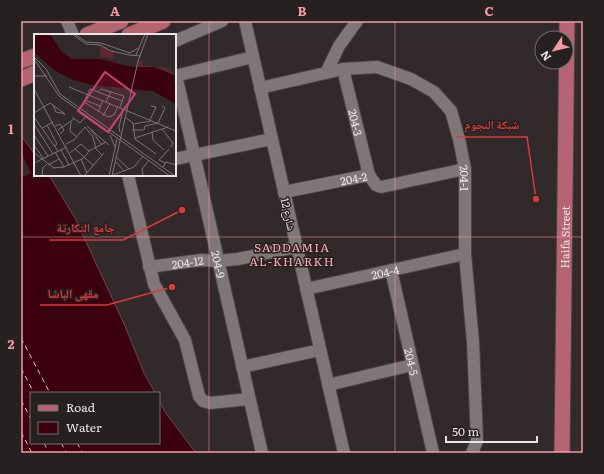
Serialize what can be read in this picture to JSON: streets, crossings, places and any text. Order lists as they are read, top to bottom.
{
  "streets": {
    "main road": ["Haifa Street"],
    "street": [
      "204-3",
      "204-1",
      "204-2",
      "شارع 12",
      "204-12",
      "204-9",
      "204-4",
      "204-5"
    ]
  },
  "crossings": [
    ["204-3", "204-1"],
    ["204-3", "204-2"],
    ["204-1", "204-2"],
    ["204-1", "شارع 12"],
    ["204-1", "204-4"],
    ["204-2", "شارع 12"],
    ["شارع 12", "204-12"],
    ["شارع 12", "204-4"],
    ["204-12", "204-9"],
    ["204-4", "204-5"]
  ],
  "districts": ["SADDAMIA AL-KHARKH"],
  "places": ["شبكة النجوم", "جامع التكارتة", "مقهى الباشا"],
  "legend": ["Road", "Water"],
  "scale_bar": "50 m",
  "north": "bottom left",
  "grid": {
    "columns": ["A", "B", "C"],
    "rows": ["1", "2"]
  }
}
